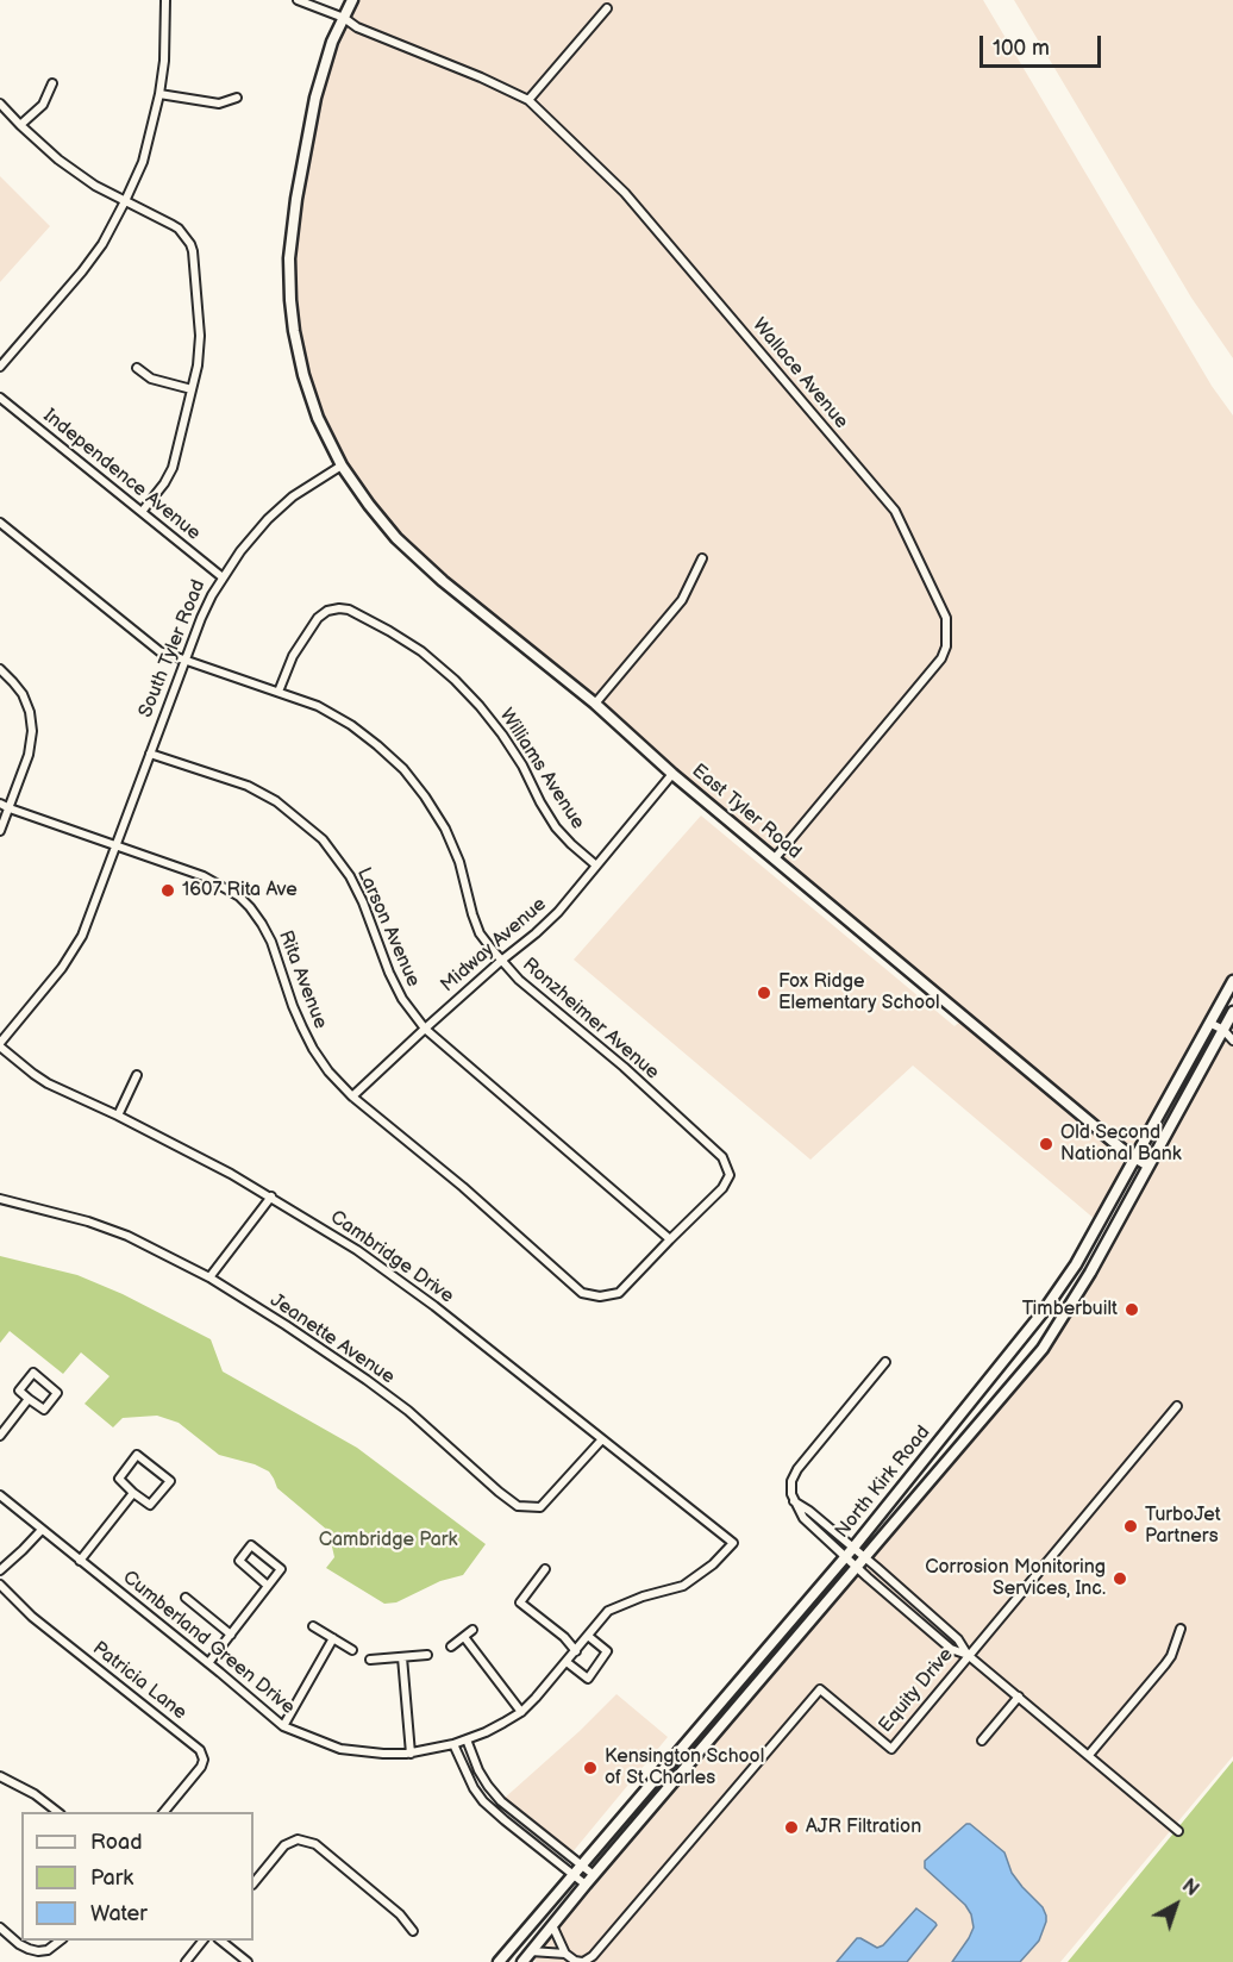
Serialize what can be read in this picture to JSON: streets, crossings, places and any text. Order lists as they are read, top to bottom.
{
  "streets": {
    "main road": ["East Tyler Road", "North Kirk Road"],
    "street": [
      "Wallace Avenue",
      "Independence Avenue",
      "South Tyler Road",
      "Williams Avenue",
      "Larson Avenue",
      "Midway Avenue",
      "Rita Avenue",
      "Ronzheimer Avenue",
      "Cambridge Drive",
      "Jeanette Avenue",
      "Cumberland Green Drive",
      "Patricia Lane",
      "Equity Drive"
    ]
  },
  "crossings": [
    ["Wallace Avenue", "East Tyler Road"],
    ["Independence Avenue", "South Tyler Road"],
    ["South Tyler Road", "East Tyler Road"],
    ["South Tyler Road", "Larson Avenue"],
    ["South Tyler Road", "Rita Avenue"],
    ["South Tyler Road", "Ronzheimer Avenue"],
    ["South Tyler Road", "Cambridge Drive"],
    ["Williams Avenue", "Midway Avenue"],
    ["Williams Avenue", "Ronzheimer Avenue"],
    ["East Tyler Road", "Midway Avenue"],
    ["East Tyler Road", "North Kirk Road"],
    ["Larson Avenue", "Midway Avenue"],
    ["Larson Avenue", "Rita Avenue"],
    ["Larson Avenue", "Ronzheimer Avenue"],
    ["Midway Avenue", "Rita Avenue"],
    ["Midway Avenue", "Ronzheimer Avenue"],
    ["Rita Avenue", "Ronzheimer Avenue"],
    ["Cambridge Drive", "Jeanette Avenue"],
    ["Cambridge Drive", "Cumberland Green Drive"],
    ["North Kirk Road", "Equity Drive"]
  ],
  "parks": ["Cambridge Park"],
  "places": [
    "1607 Rita Ave",
    "Fox Ridge Elementary School",
    "Old Second National Bank",
    "Timberbuilt",
    "TurboJet Partners",
    "Corrosion Monitoring Services, Inc.",
    "Kensington School of St Charles",
    "AJR Filtration"
  ],
  "legend": ["Road", "Park", "Water"],
  "scale_bar": "100 m",
  "north": "top right"
}
